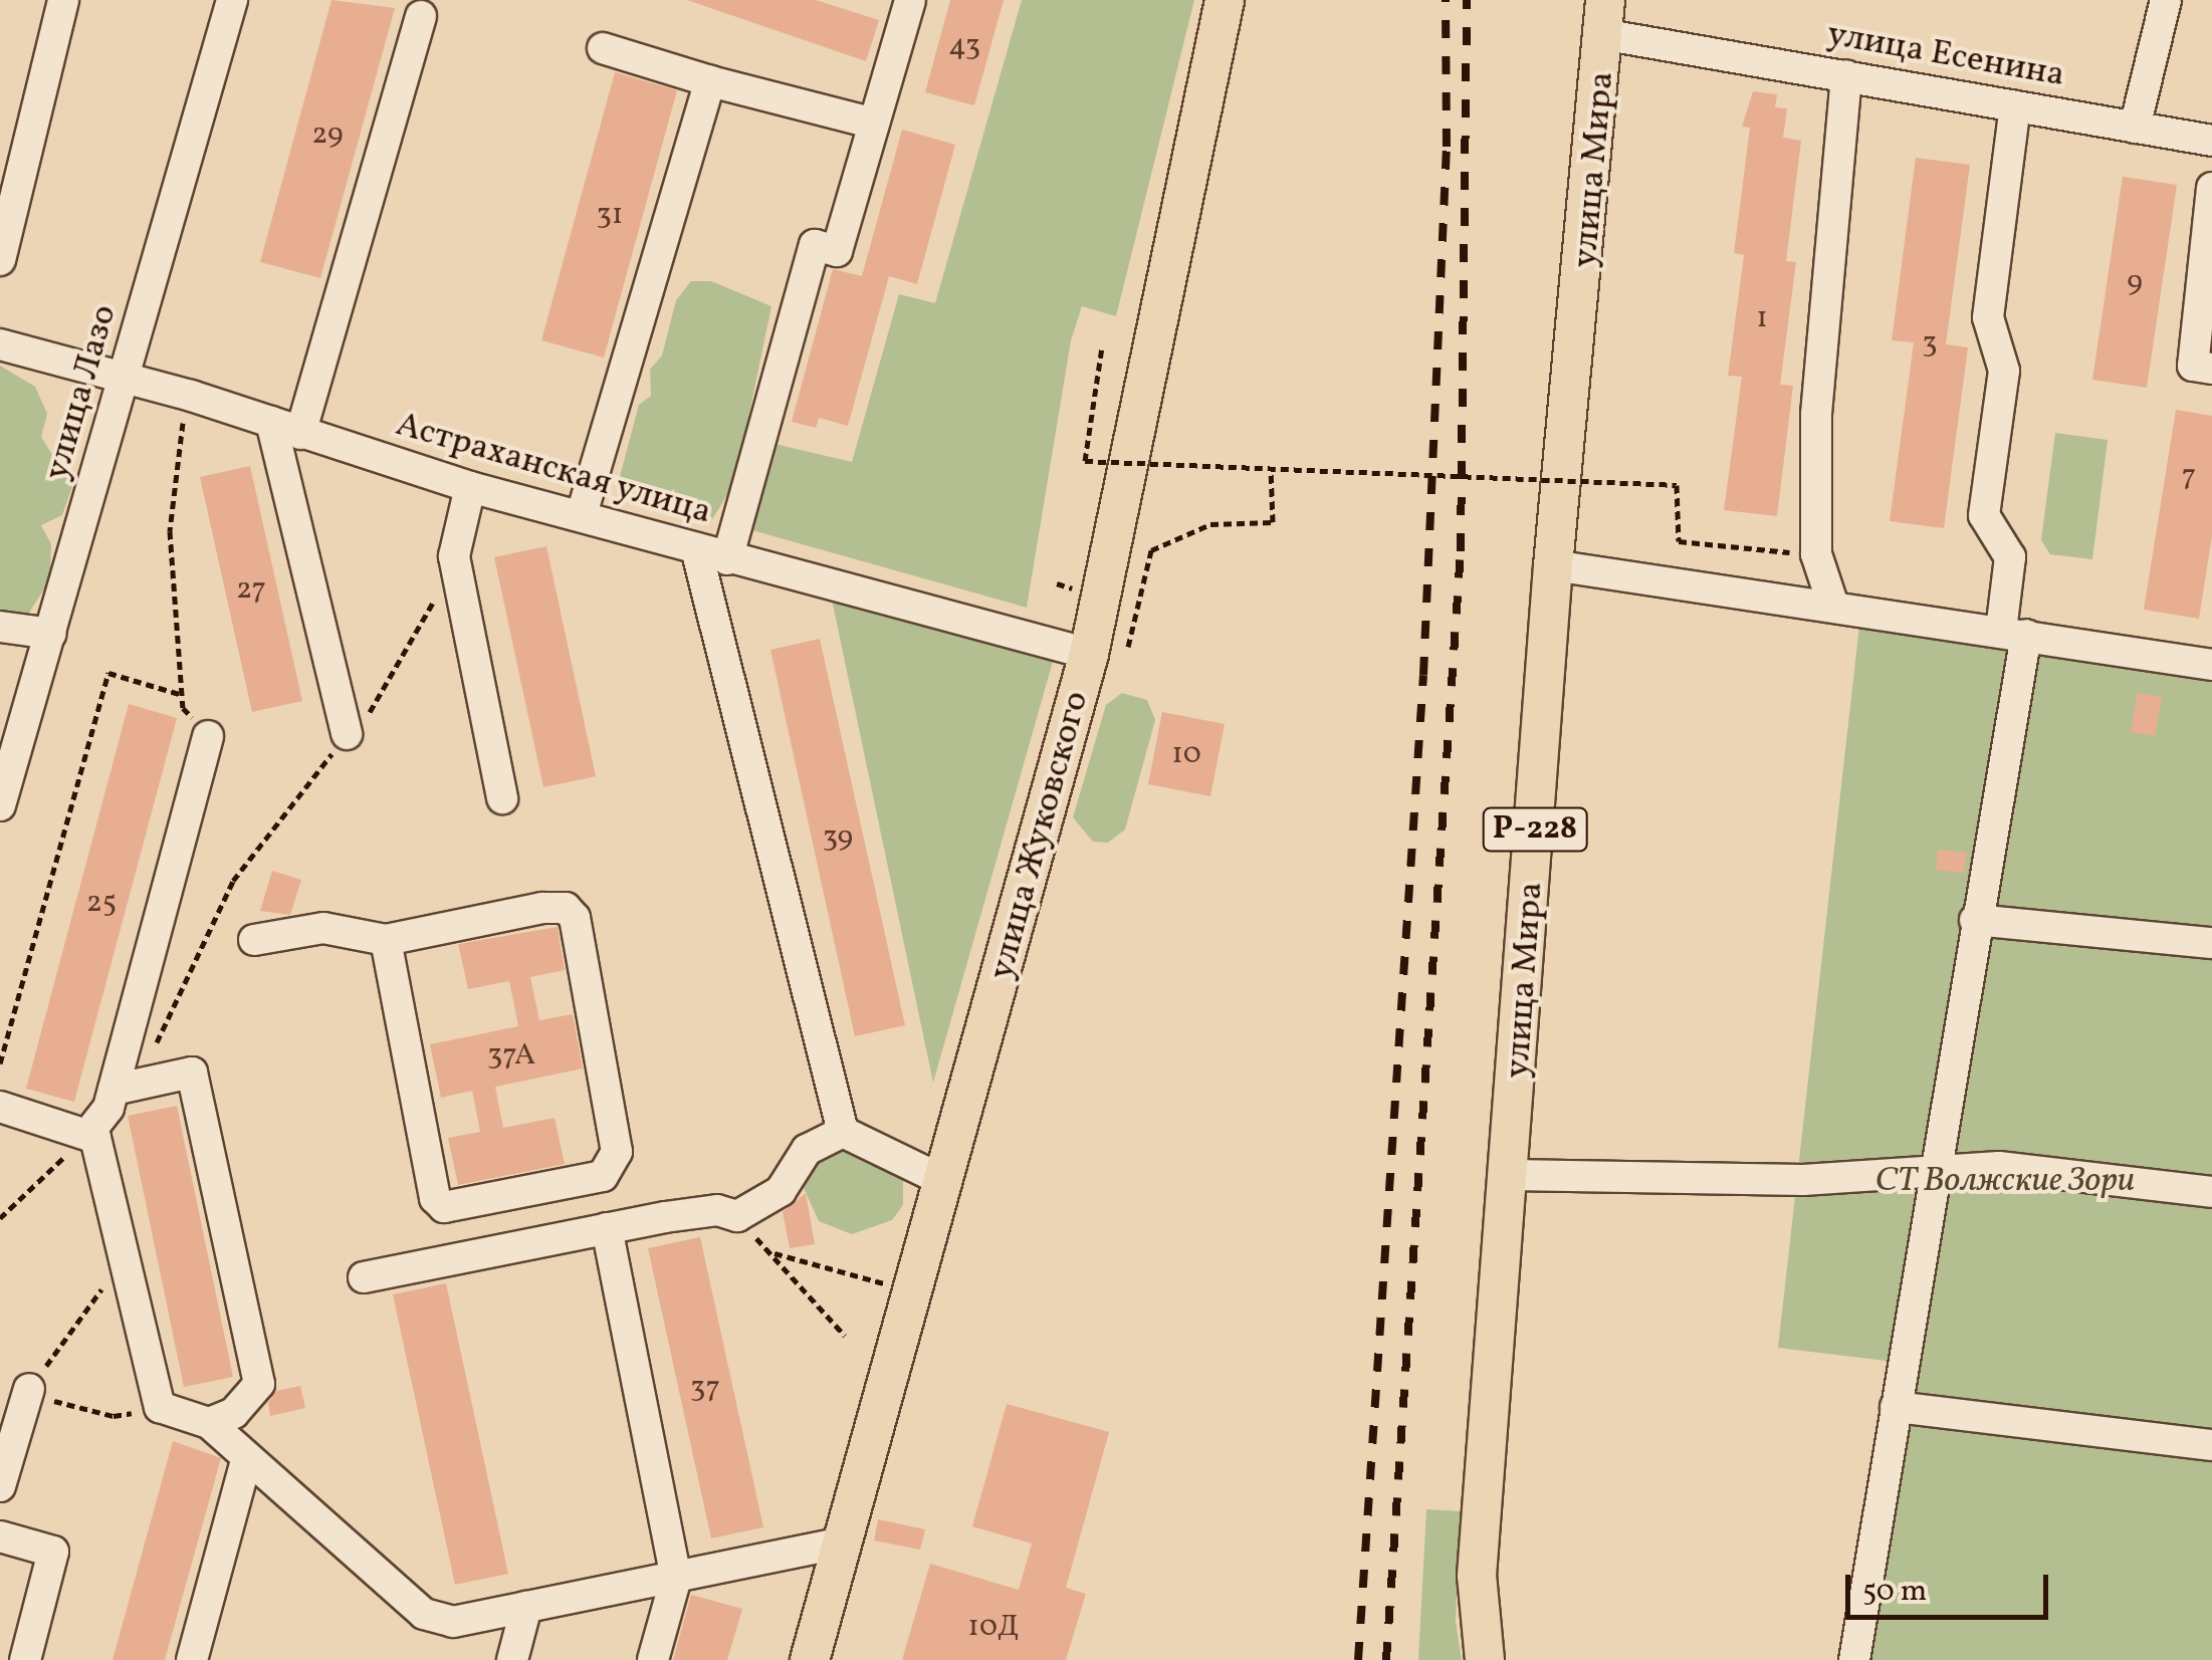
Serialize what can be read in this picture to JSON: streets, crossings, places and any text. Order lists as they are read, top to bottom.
{
  "streets": {
    "main road": ["улица Мира", "Р-228", "улица Жуковского"],
    "street": ["улица Есенина", "улица Лазо", "Астраханская улица"]
  },
  "crossings": [
    ["улица Есенина", "улица Мира"],
    ["улица Лазо", "Астраханская улица"],
    ["Астраханская улица", "улица Жуковского"]
  ],
  "parks": ["СТ Волжские Зори"],
  "house_numbers": [
    "43",
    "29",
    "31",
    "9",
    "1",
    "3",
    "7",
    "27",
    "10",
    "39",
    "25",
    "37А",
    "37",
    "10Д"
  ],
  "scale_bar": "50 m"
}
